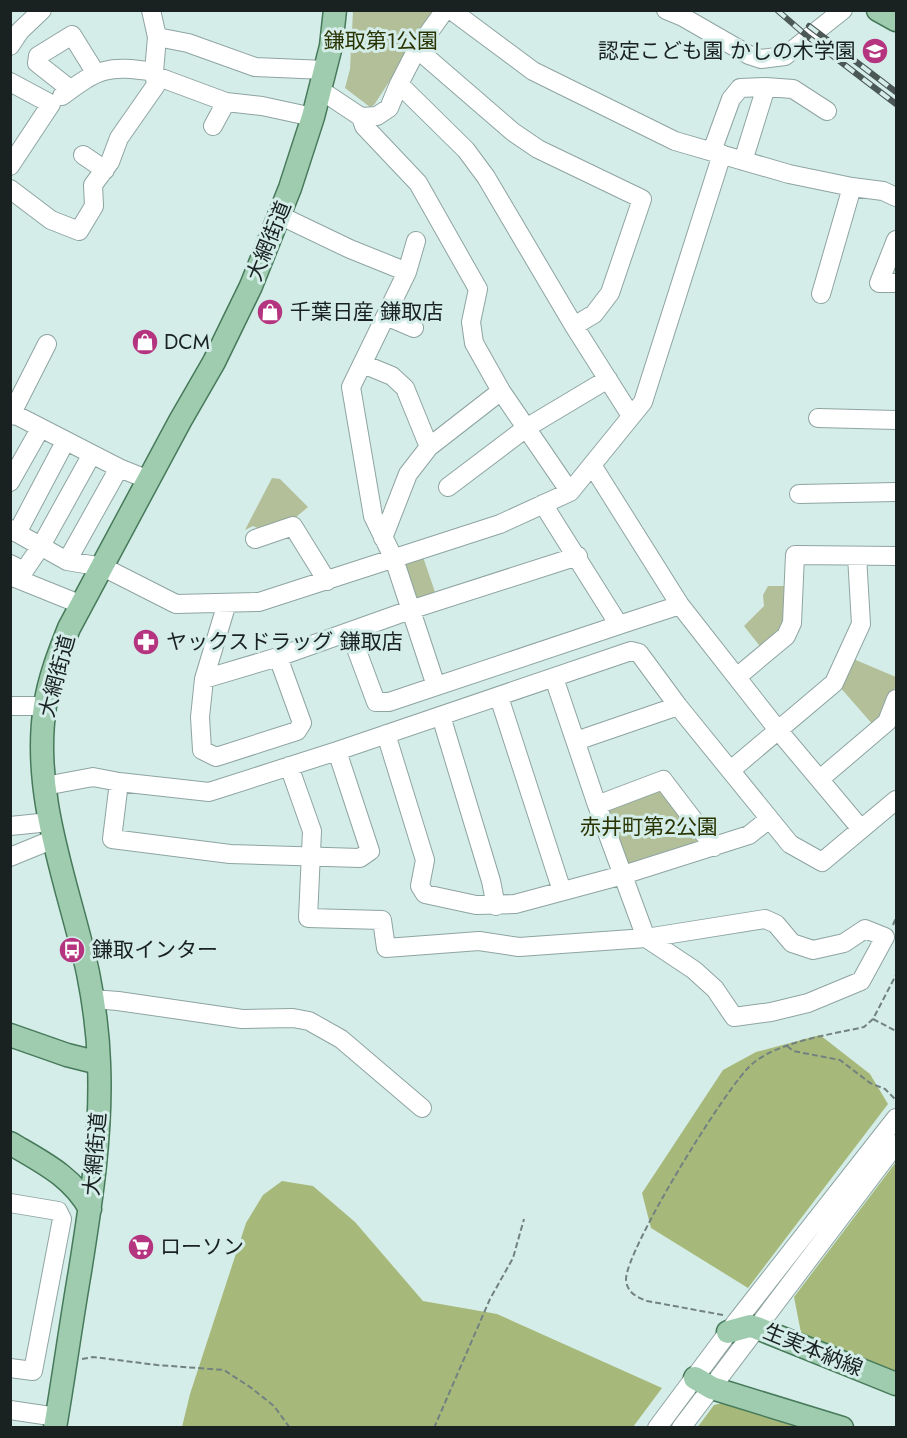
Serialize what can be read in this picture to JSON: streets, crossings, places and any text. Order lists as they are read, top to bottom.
{
  "streets": {
    "main road": ["大網街道", "生実本納線"]
  },
  "parks": ["鎌取第1公園", "赤井町第2公園"],
  "places": {
    "school or university": ["認定こども園 かしの木学園"],
    "shop": ["千葉日産 鎌取店", "DCM"],
    "pharmacy": ["ヤックスドラッグ 鎌取店"],
    "bus stop": ["鎌取インター"],
    "supermarket": ["ローソン"]
  }
}
